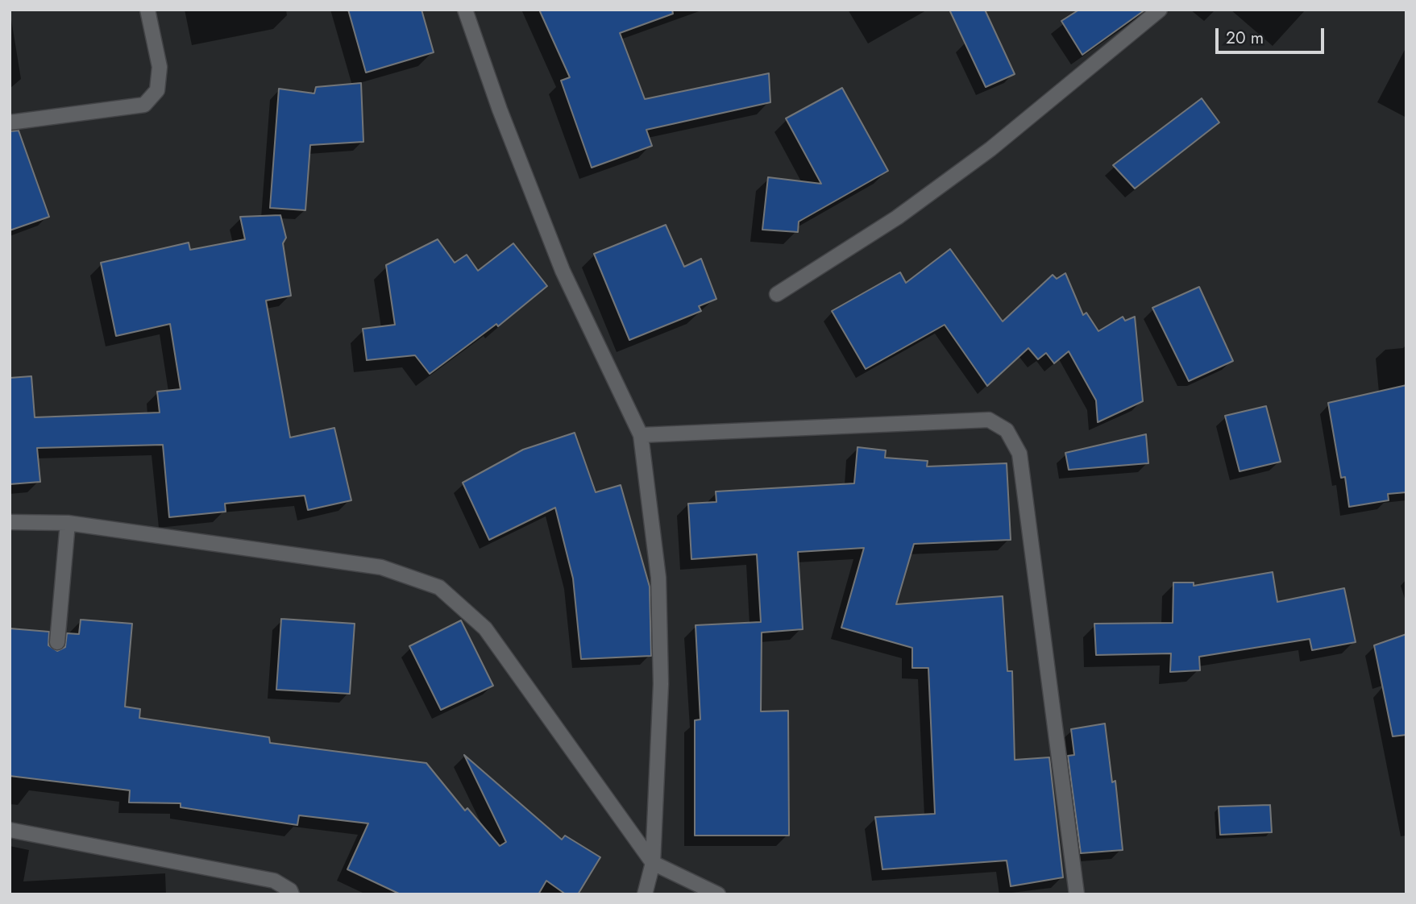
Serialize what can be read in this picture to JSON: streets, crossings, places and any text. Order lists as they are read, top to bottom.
{
  "scale_bar": "20 m"
}
